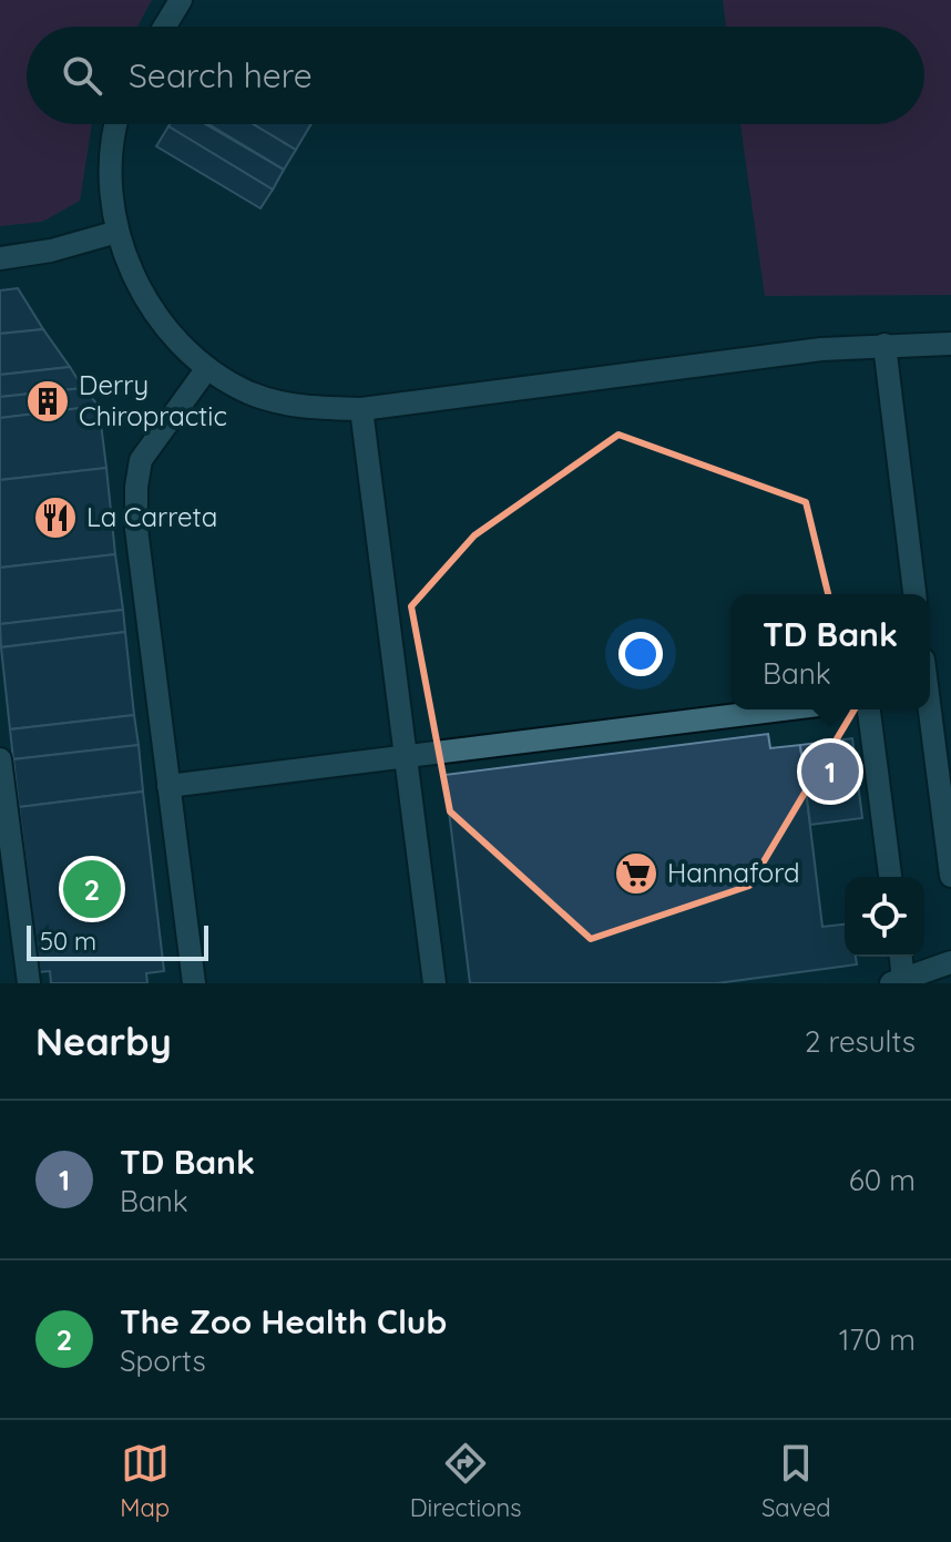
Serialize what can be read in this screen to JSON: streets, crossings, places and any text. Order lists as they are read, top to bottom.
{
  "places": {
    "building": ["Derry Chiropractic"],
    "restaurant": ["La Carreta"],
    "supermarket": ["Hannaford"]
  },
  "scale_bar": "50 m",
  "page": {
    "search": "Search here",
    "popup": ["TD Bank", "Bank"],
    "pins": ["1", "2"],
    "scale": "50 m",
    "heading": ["Nearby", "2 results"],
    "list": [
      {
        "mark": "1",
        "name": "TD Bank",
        "note": "Bank",
        "value": "60 m"
      },
      {
        "mark": "2",
        "name": "The Zoo Health Club",
        "note": "Sports",
        "value": "170 m"
      }
    ],
    "nav": ["Map", "Directions", "Saved"]
  }
}
